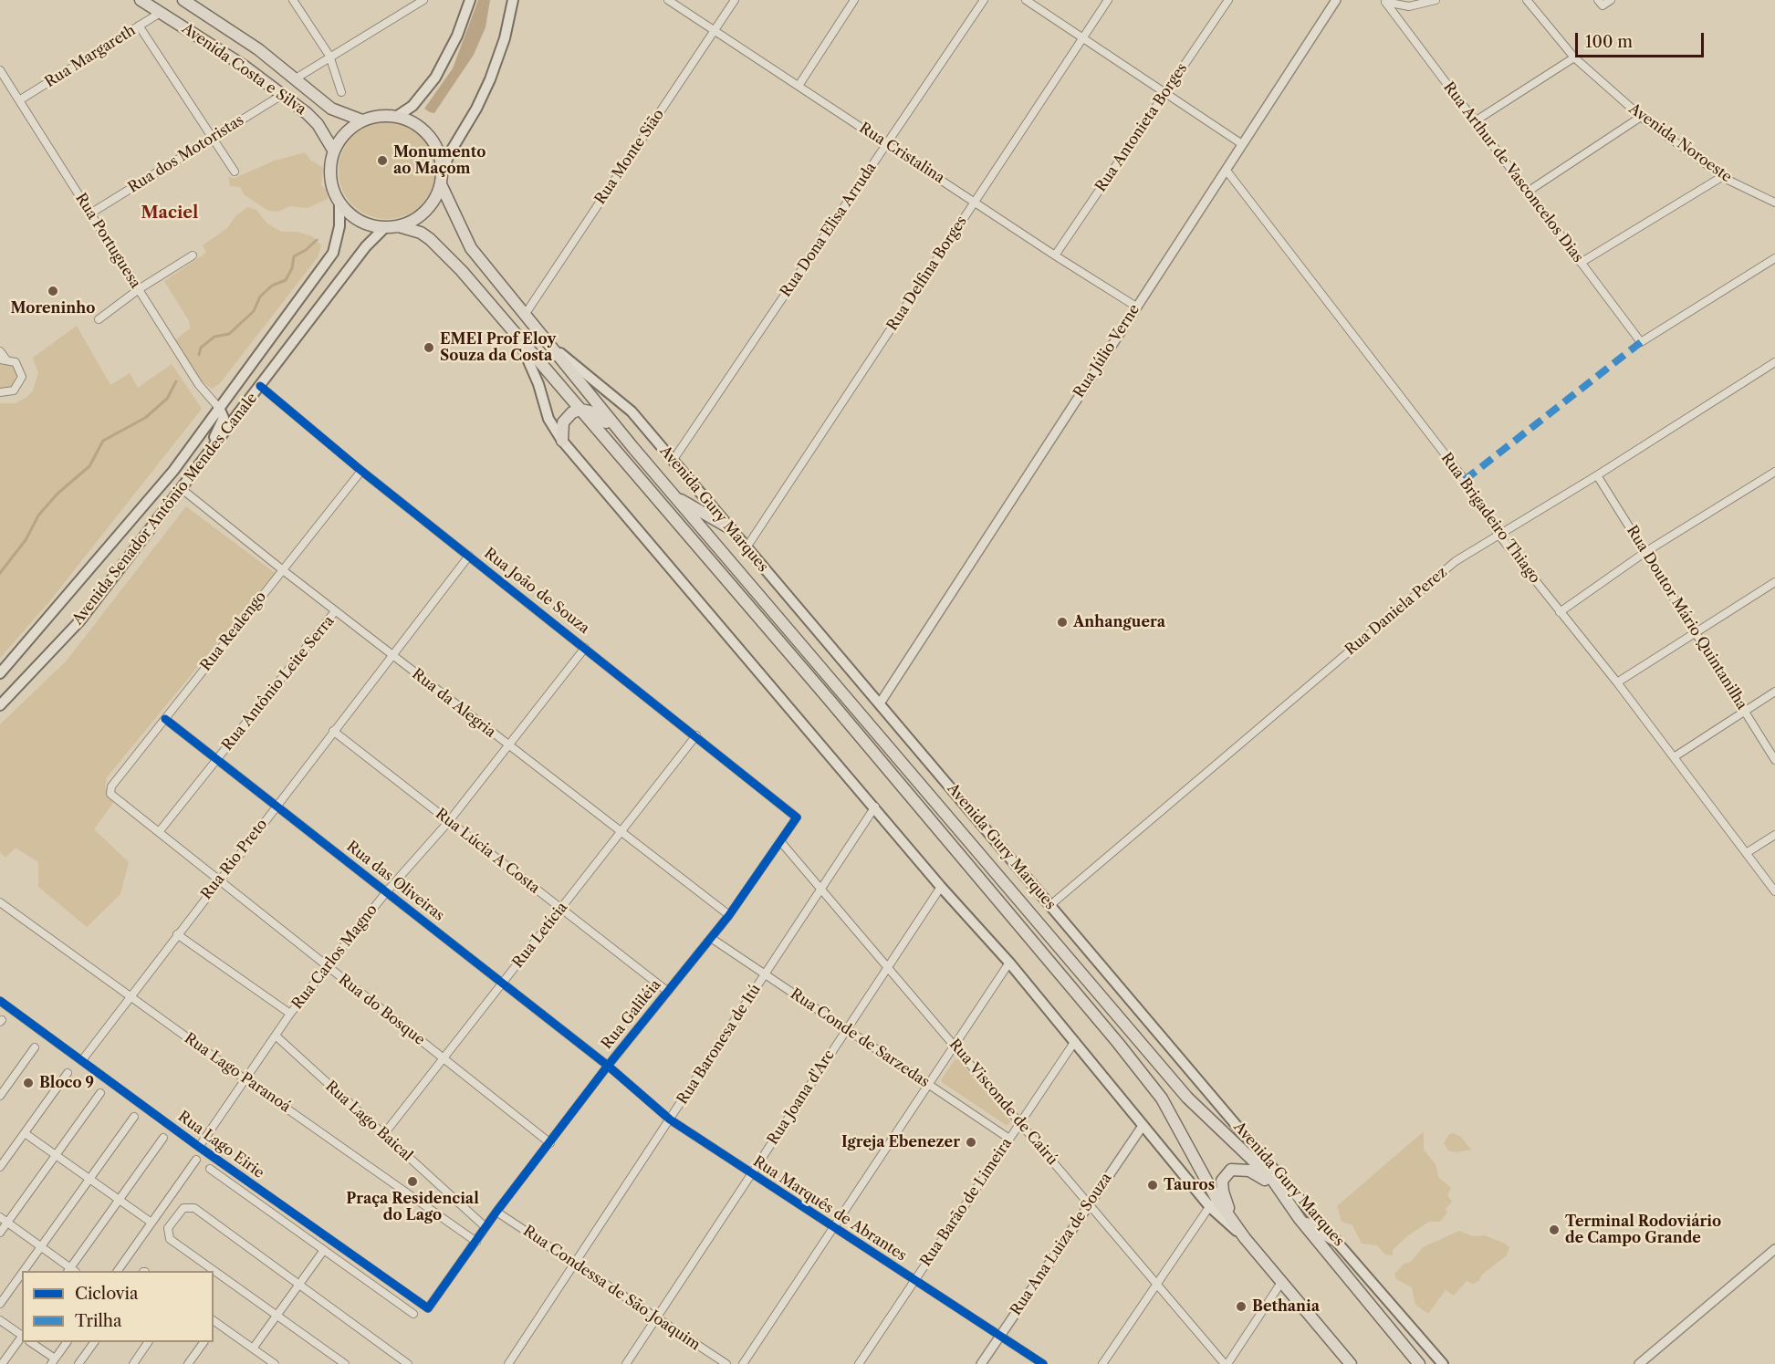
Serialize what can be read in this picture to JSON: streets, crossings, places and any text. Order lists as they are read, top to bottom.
{
  "streets": {
    "main road": ["Avenida Costa e Silva", "Avenida Senador Antônio Mendes Canale", "Avenida Gury Marques"],
    "street": [
      "Rua Margareth",
      "Rua Antonieta Borges",
      "Avenida Noroeste",
      "Rua Cristalina",
      "Rua dos Motoristas",
      "Rua Monte Sião",
      "Rua Arthur de Vasconcelos Dias",
      "Rua Dona Elisa Arruda",
      "Rua Portuguesa",
      "Rua Delfina Borges",
      "Rua Júlio Verne",
      "Rua Brigadeiro Thiago",
      "Rua João de Souza",
      "Rua Daniela Perez",
      "Rua Doutor Mário Quintanilha",
      "Rua Realengo",
      "Rua Antônio Leite Serra",
      "Rua da Alegria",
      "Rua Lúcia A Costa",
      "Rua Rio Preto",
      "Rua das Oliveiras",
      "Rua Letícia",
      "Rua Carlos Magno",
      "Rua do Bosque",
      "Rua Galiléia",
      "Rua Conde de Sarzedas",
      "Rua Baronesa de Itú",
      "Rua Lago Paranoá",
      "Rua Joana d'Arc",
      "Rua Visconde de Cairú",
      "Rua Lago Baical",
      "Rua Lago Eirie",
      "Rua Barão de Limeira",
      "Rua Marquês de Abrantes",
      "Rua Ana Luiza de Souza",
      "Rua Condessa de São Joaquim"
    ]
  },
  "crossings": [
    ["Rua Margareth", "Avenida Costa e Silva"],
    ["Rua Margareth", "Rua Portuguesa"],
    ["Avenida Costa e Silva", "Rua dos Motoristas"],
    ["Avenida Costa e Silva", "Avenida Senador Antônio Mendes Canale"],
    ["Avenida Costa e Silva", "Avenida Gury Marques"],
    ["Rua Antonieta Borges", "Rua Cristalina"],
    ["Rua Cristalina", "Rua Monte Sião"],
    ["Rua Cristalina", "Rua Dona Elisa Arruda"],
    ["Rua Cristalina", "Rua Delfina Borges"],
    ["Rua Cristalina", "Rua Júlio Verne"],
    ["Rua dos Motoristas", "Rua Portuguesa"],
    ["Rua Monte Sião", "Avenida Gury Marques"],
    ["Rua Dona Elisa Arruda", "Avenida Gury Marques"],
    ["Rua Portuguesa", "Avenida Senador Antônio Mendes Canale"],
    ["Rua Delfina Borges", "Avenida Gury Marques"],
    ["Rua Júlio Verne", "Avenida Gury Marques"],
    ["Rua Júlio Verne", "Rua Brigadeiro Thiago"],
    ["Avenida Senador Antônio Mendes Canale", "Avenida Gury Marques"],
    ["Avenida Senador Antônio Mendes Canale", "Rua João de Souza"],
    ["Avenida Senador Antônio Mendes Canale", "Rua da Alegria"],
    ["Avenida Gury Marques", "Rua Daniela Perez"],
    ["Rua Brigadeiro Thiago", "Rua Daniela Perez"],
    ["Rua João de Souza", "Rua Realengo"],
    ["Rua João de Souza", "Rua Rio Preto"],
    ["Rua João de Souza", "Rua Letícia"],
    ["Rua João de Souza", "Rua Carlos Magno"],
    ["Rua João de Souza", "Rua Galiléia"],
    ["Rua Daniela Perez", "Rua Doutor Mário Quintanilha"],
    ["Rua Realengo", "Rua da Alegria"],
    ["Rua Realengo", "Rua das Oliveiras"],
    ["Rua Realengo", "Rua do Bosque"],
    ["Rua Antônio Leite Serra", "Rua da Alegria"],
    ["Rua Antônio Leite Serra", "Rua das Oliveiras"],
    ["Rua Antônio Leite Serra", "Rua do Bosque"],
    ["Rua da Alegria", "Rua Rio Preto"],
    ["Rua da Alegria", "Rua Letícia"],
    ["Rua da Alegria", "Rua Carlos Magno"],
    ["Rua da Alegria", "Rua Galiléia"],
    ["Rua Lúcia A Costa", "Rua Rio Preto"],
    ["Rua Lúcia A Costa", "Rua Letícia"],
    ["Rua Lúcia A Costa", "Rua Carlos Magno"],
    ["Rua Lúcia A Costa", "Rua Galiléia"],
    ["Rua Rio Preto", "Rua das Oliveiras"],
    ["Rua Rio Preto", "Rua do Bosque"],
    ["Rua Rio Preto", "Rua Lago Paranoá"],
    ["Rua Rio Preto", "Rua Lago Eirie"],
    ["Rua das Oliveiras", "Rua Letícia"],
    ["Rua das Oliveiras", "Rua Carlos Magno"],
    ["Rua das Oliveiras", "Rua Galiléia"],
    ["Rua das Oliveiras", "Rua Marquês de Abrantes"],
    ["Rua Letícia", "Rua do Bosque"],
    ["Rua Letícia", "Rua Lago Baical"],
    ["Rua Carlos Magno", "Rua do Bosque"],
    ["Rua Carlos Magno", "Rua Lago Paranoá"],
    ["Rua Carlos Magno", "Rua Lago Baical"],
    ["Rua Carlos Magno", "Rua Lago Eirie"],
    ["Rua do Bosque", "Rua Galiléia"],
    ["Rua Galiléia", "Rua Conde de Sarzedas"],
    ["Rua Galiléia", "Rua Lago Paranoá"],
    ["Rua Galiléia", "Rua Visconde de Cairú"],
    ["Rua Galiléia", "Rua Lago Baical"],
    ["Rua Galiléia", "Rua Lago Eirie"],
    ["Rua Galiléia", "Rua Marquês de Abrantes"],
    ["Rua Galiléia", "Rua Condessa de São Joaquim"],
    ["Rua Conde de Sarzedas", "Rua Baronesa de Itú"],
    ["Rua Conde de Sarzedas", "Rua Joana d'Arc"],
    ["Rua Conde de Sarzedas", "Rua Barão de Limeira"],
    ["Rua Baronesa de Itú", "Rua Visconde de Cairú"],
    ["Rua Baronesa de Itú", "Rua Marquês de Abrantes"],
    ["Rua Baronesa de Itú", "Rua Condessa de São Joaquim"],
    ["Rua Joana d'Arc", "Rua Visconde de Cairú"],
    ["Rua Joana d'Arc", "Rua Marquês de Abrantes"],
    ["Rua Joana d'Arc", "Rua Condessa de São Joaquim"],
    ["Rua Visconde de Cairú", "Rua Barão de Limeira"],
    ["Rua Visconde de Cairú", "Rua Ana Luiza de Souza"],
    ["Rua Barão de Limeira", "Rua Marquês de Abrantes"],
    ["Rua Marquês de Abrantes", "Rua Ana Luiza de Souza"]
  ],
  "districts": ["Maciel"],
  "places": [
    "Monumento ao Maçom",
    "Moreninho",
    "EMEI Prof Eloy Souza da Costa",
    "Anhanguera",
    "Bloco 9",
    "Igreja Ebenezer",
    "Praça Residencial do Lago",
    "Tauros",
    "Terminal Rodoviário de Campo Grande",
    "Bethania"
  ],
  "legend": ["Ciclovia", "Trilha"],
  "scale_bar": "100 m"
}
